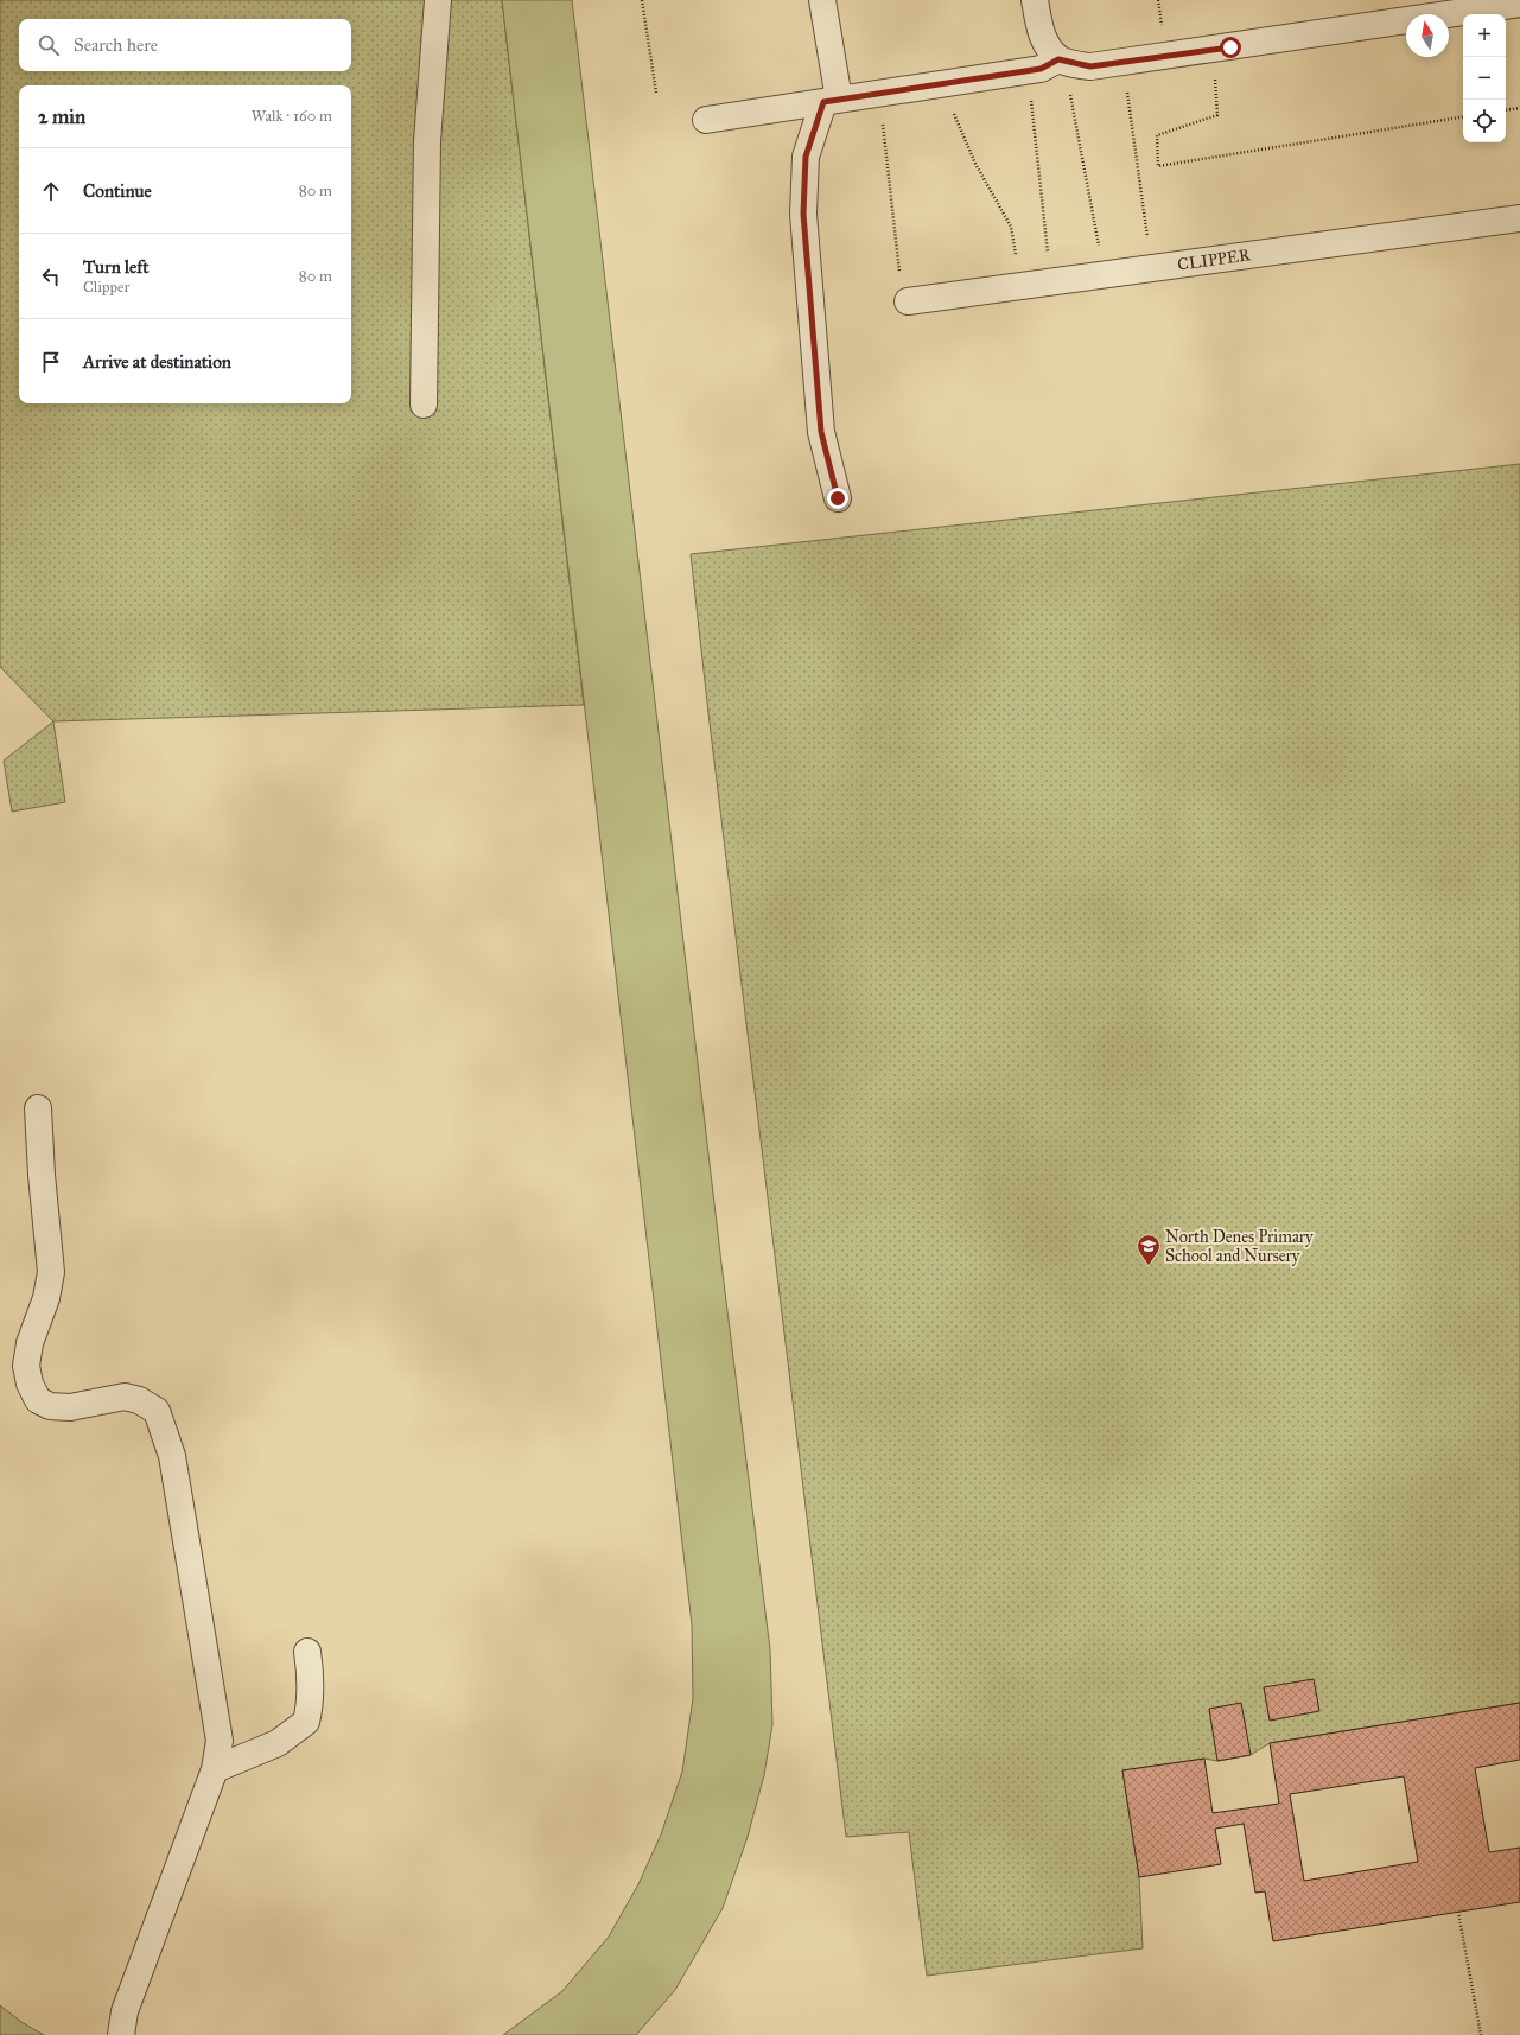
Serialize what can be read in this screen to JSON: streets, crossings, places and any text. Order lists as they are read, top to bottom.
{
  "streets": {
    "lane": ["CLIPPER"]
  },
  "places": {
    "school or university": ["North Denes Primary School and Nursery"]
  },
  "north": "top",
  "page": {
    "map_buttons": ["+", "−"],
    "search": "Search here",
    "heading": ["2 min", "Walk · 160 m"],
    "list": [
      ["Continue", "80 m"],
      ["Turn left", "Clipper", "80 m"],
      "Arrive at destination"
    ]
  }
}
